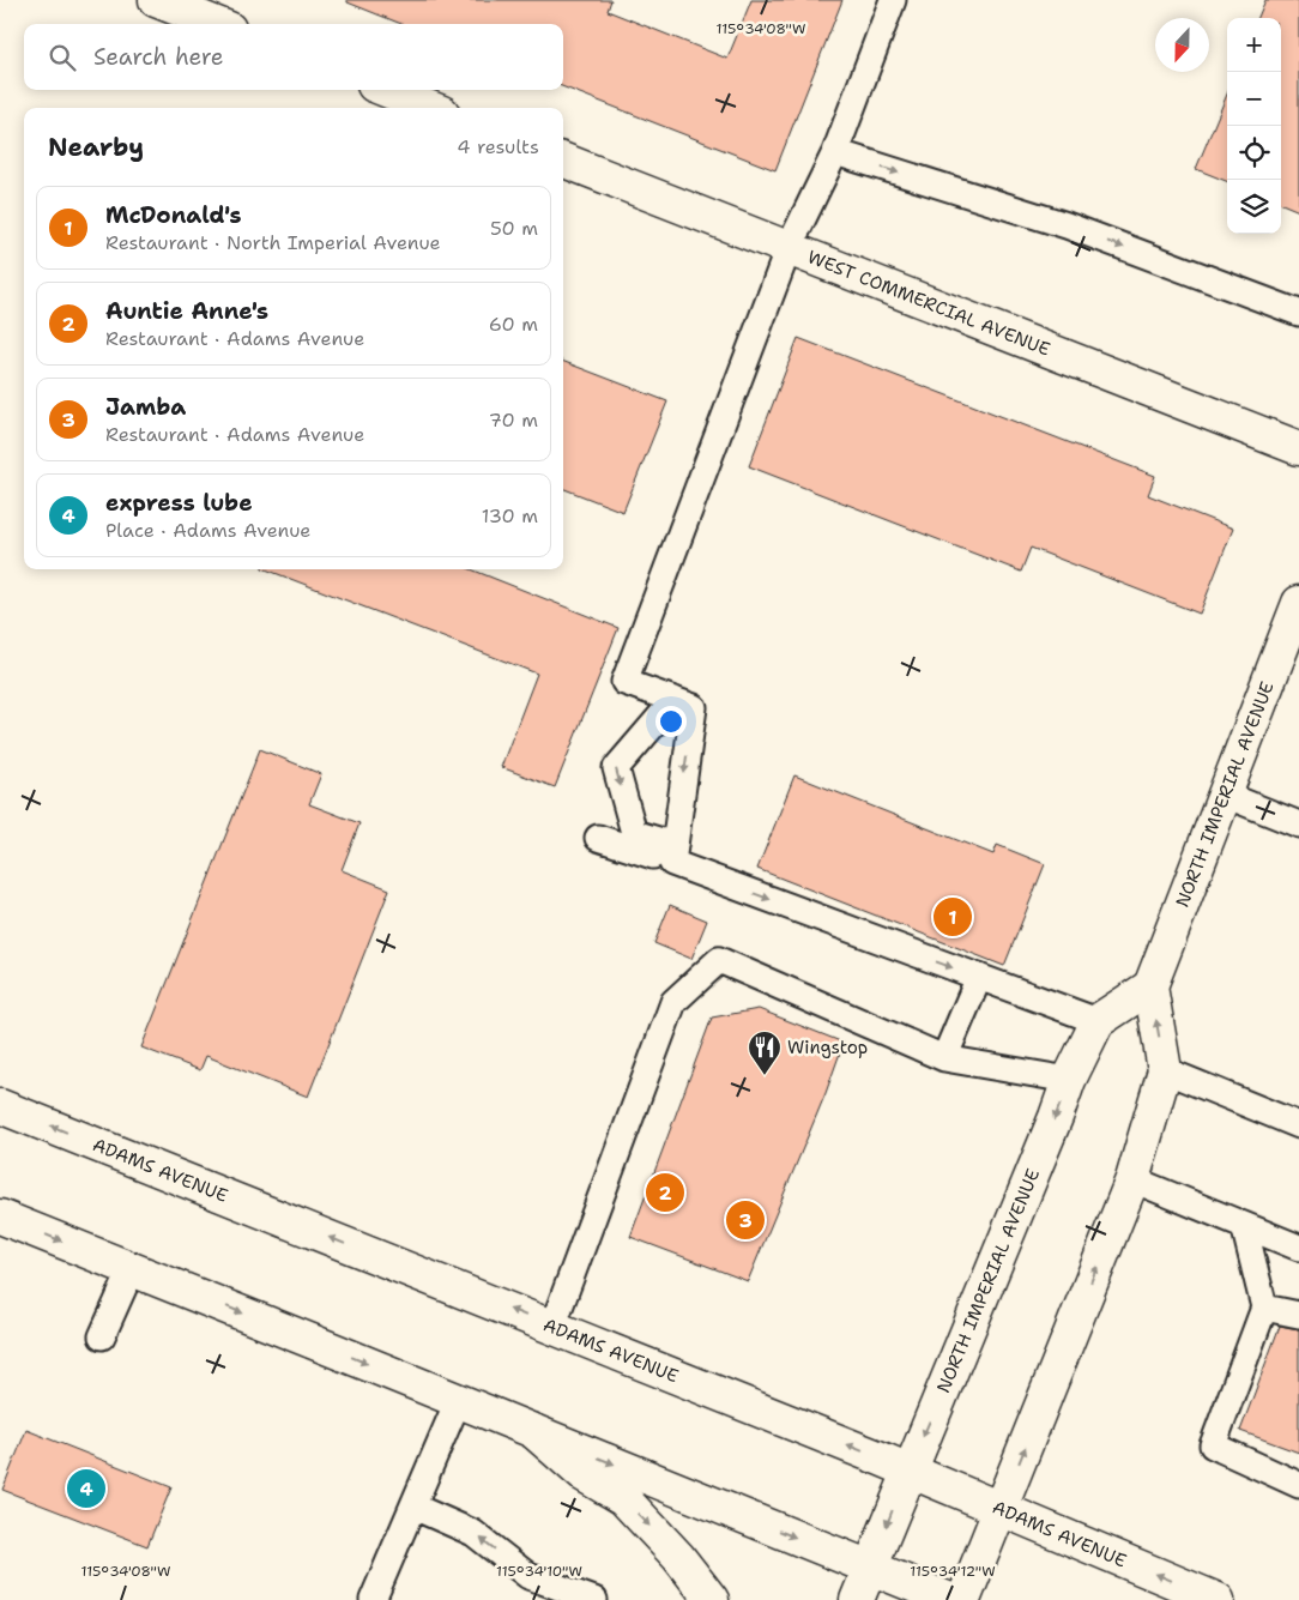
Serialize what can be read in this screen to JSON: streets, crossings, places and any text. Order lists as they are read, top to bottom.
{
  "streets": {
    "main road": ["WEST COMMERCIAL AVENUE", "NORTH IMPERIAL AVENUE", "ADAMS AVENUE"]
  },
  "crossings": [
    ["NORTH IMPERIAL AVENUE", "ADAMS AVENUE"]
  ],
  "places": {
    "restaurant": ["Wingstop"]
  },
  "north": "bottom",
  "page": {
    "map_buttons": ["+", "−"],
    "search": "Search here",
    "heading": ["Nearby", "4 results"],
    "list": [
      {
        "mark": "1",
        "name": "McDonald's",
        "note": "Restaurant · North Imperial Avenue",
        "value": "50 m"
      },
      {
        "mark": "2",
        "name": "Auntie Anne's",
        "note": "Restaurant · Adams Avenue",
        "value": "60 m"
      },
      {
        "mark": "3",
        "name": "Jamba",
        "note": "Restaurant · Adams Avenue",
        "value": "70 m"
      },
      {
        "mark": "4",
        "name": "express lube",
        "note": "Place · Adams Avenue",
        "value": "130 m"
      }
    ],
    "pins": [
      "1",
      "2",
      "3",
      "4"
    ]
  },
  "coordinates": ["115°34'08\"W", "115°34'10\"W", "115°34'12\"W"]
}
